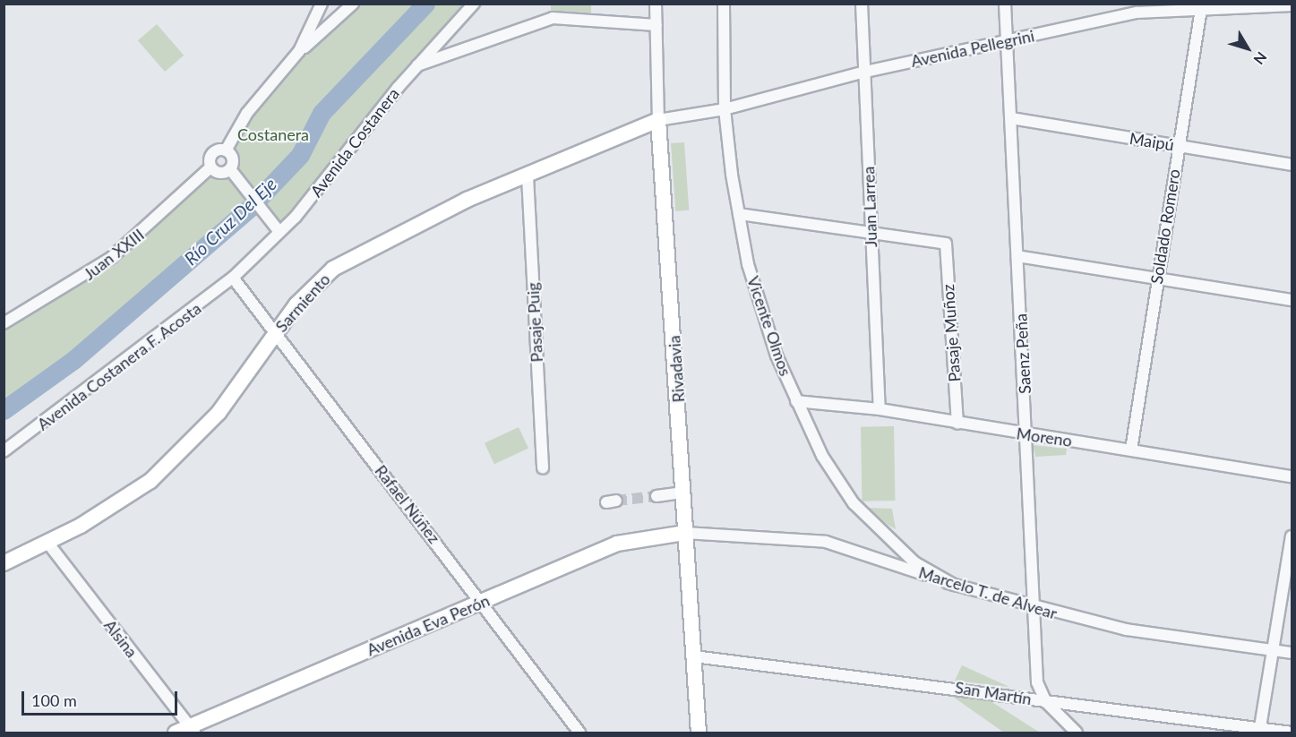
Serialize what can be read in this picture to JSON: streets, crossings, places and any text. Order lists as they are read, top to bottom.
{
  "streets": {
    "main road": ["Sarmiento", "Rivadavia", "Avenida Eva Perón"],
    "street": [
      "Avenida Pellegrini",
      "Maipú",
      "Avenida Costanera",
      "Juan Larrea",
      "Soldado Romero",
      "Juan XXIII",
      "Pasaje Puig",
      "Vicente Olmos",
      "Pasaje Muñoz",
      "Saenz Peña",
      "Avenida Costanera F. Acosta",
      "Moreno",
      "Rafael Núñez",
      "Marcelo T. de Alvear",
      "Alsina",
      "San Martín"
    ]
  },
  "crossings": [
    ["Avenida Pellegrini", "Juan Larrea"],
    ["Avenida Pellegrini", "Soldado Romero"],
    ["Avenida Pellegrini", "Sarmiento"],
    ["Avenida Pellegrini", "Vicente Olmos"],
    ["Avenida Pellegrini", "Saenz Peña"],
    ["Avenida Pellegrini", "Rivadavia"],
    ["Maipú", "Soldado Romero"],
    ["Maipú", "Saenz Peña"],
    ["Avenida Costanera", "Avenida Costanera F. Acosta"],
    ["Avenida Costanera", "Rafael Núñez"],
    ["Juan Larrea", "Pasaje Muñoz"],
    ["Juan Larrea", "Moreno"],
    ["Soldado Romero", "Moreno"],
    ["Sarmiento", "Pasaje Puig"],
    ["Sarmiento", "Rivadavia"],
    ["Sarmiento", "Rafael Núñez"],
    ["Sarmiento", "Alsina"],
    ["Vicente Olmos", "Moreno"],
    ["Vicente Olmos", "Marcelo T. de Alvear"],
    ["Pasaje Muñoz", "Moreno"],
    ["Saenz Peña", "Moreno"],
    ["Saenz Peña", "Marcelo T. de Alvear"],
    ["Saenz Peña", "San Martín"],
    ["Avenida Costanera F. Acosta", "Rafael Núñez"],
    ["Rivadavia", "Marcelo T. de Alvear"],
    ["Rivadavia", "Avenida Eva Perón"],
    ["Rivadavia", "San Martín"],
    ["Rafael Núñez", "Avenida Eva Perón"],
    ["Marcelo T. de Alvear", "Avenida Eva Perón"],
    ["Avenida Eva Perón", "Alsina"]
  ],
  "water": ["Río Cruz Del Eje"],
  "parks": ["Costanera"],
  "scale_bar": "100 m",
  "north": "bottom right"
}
